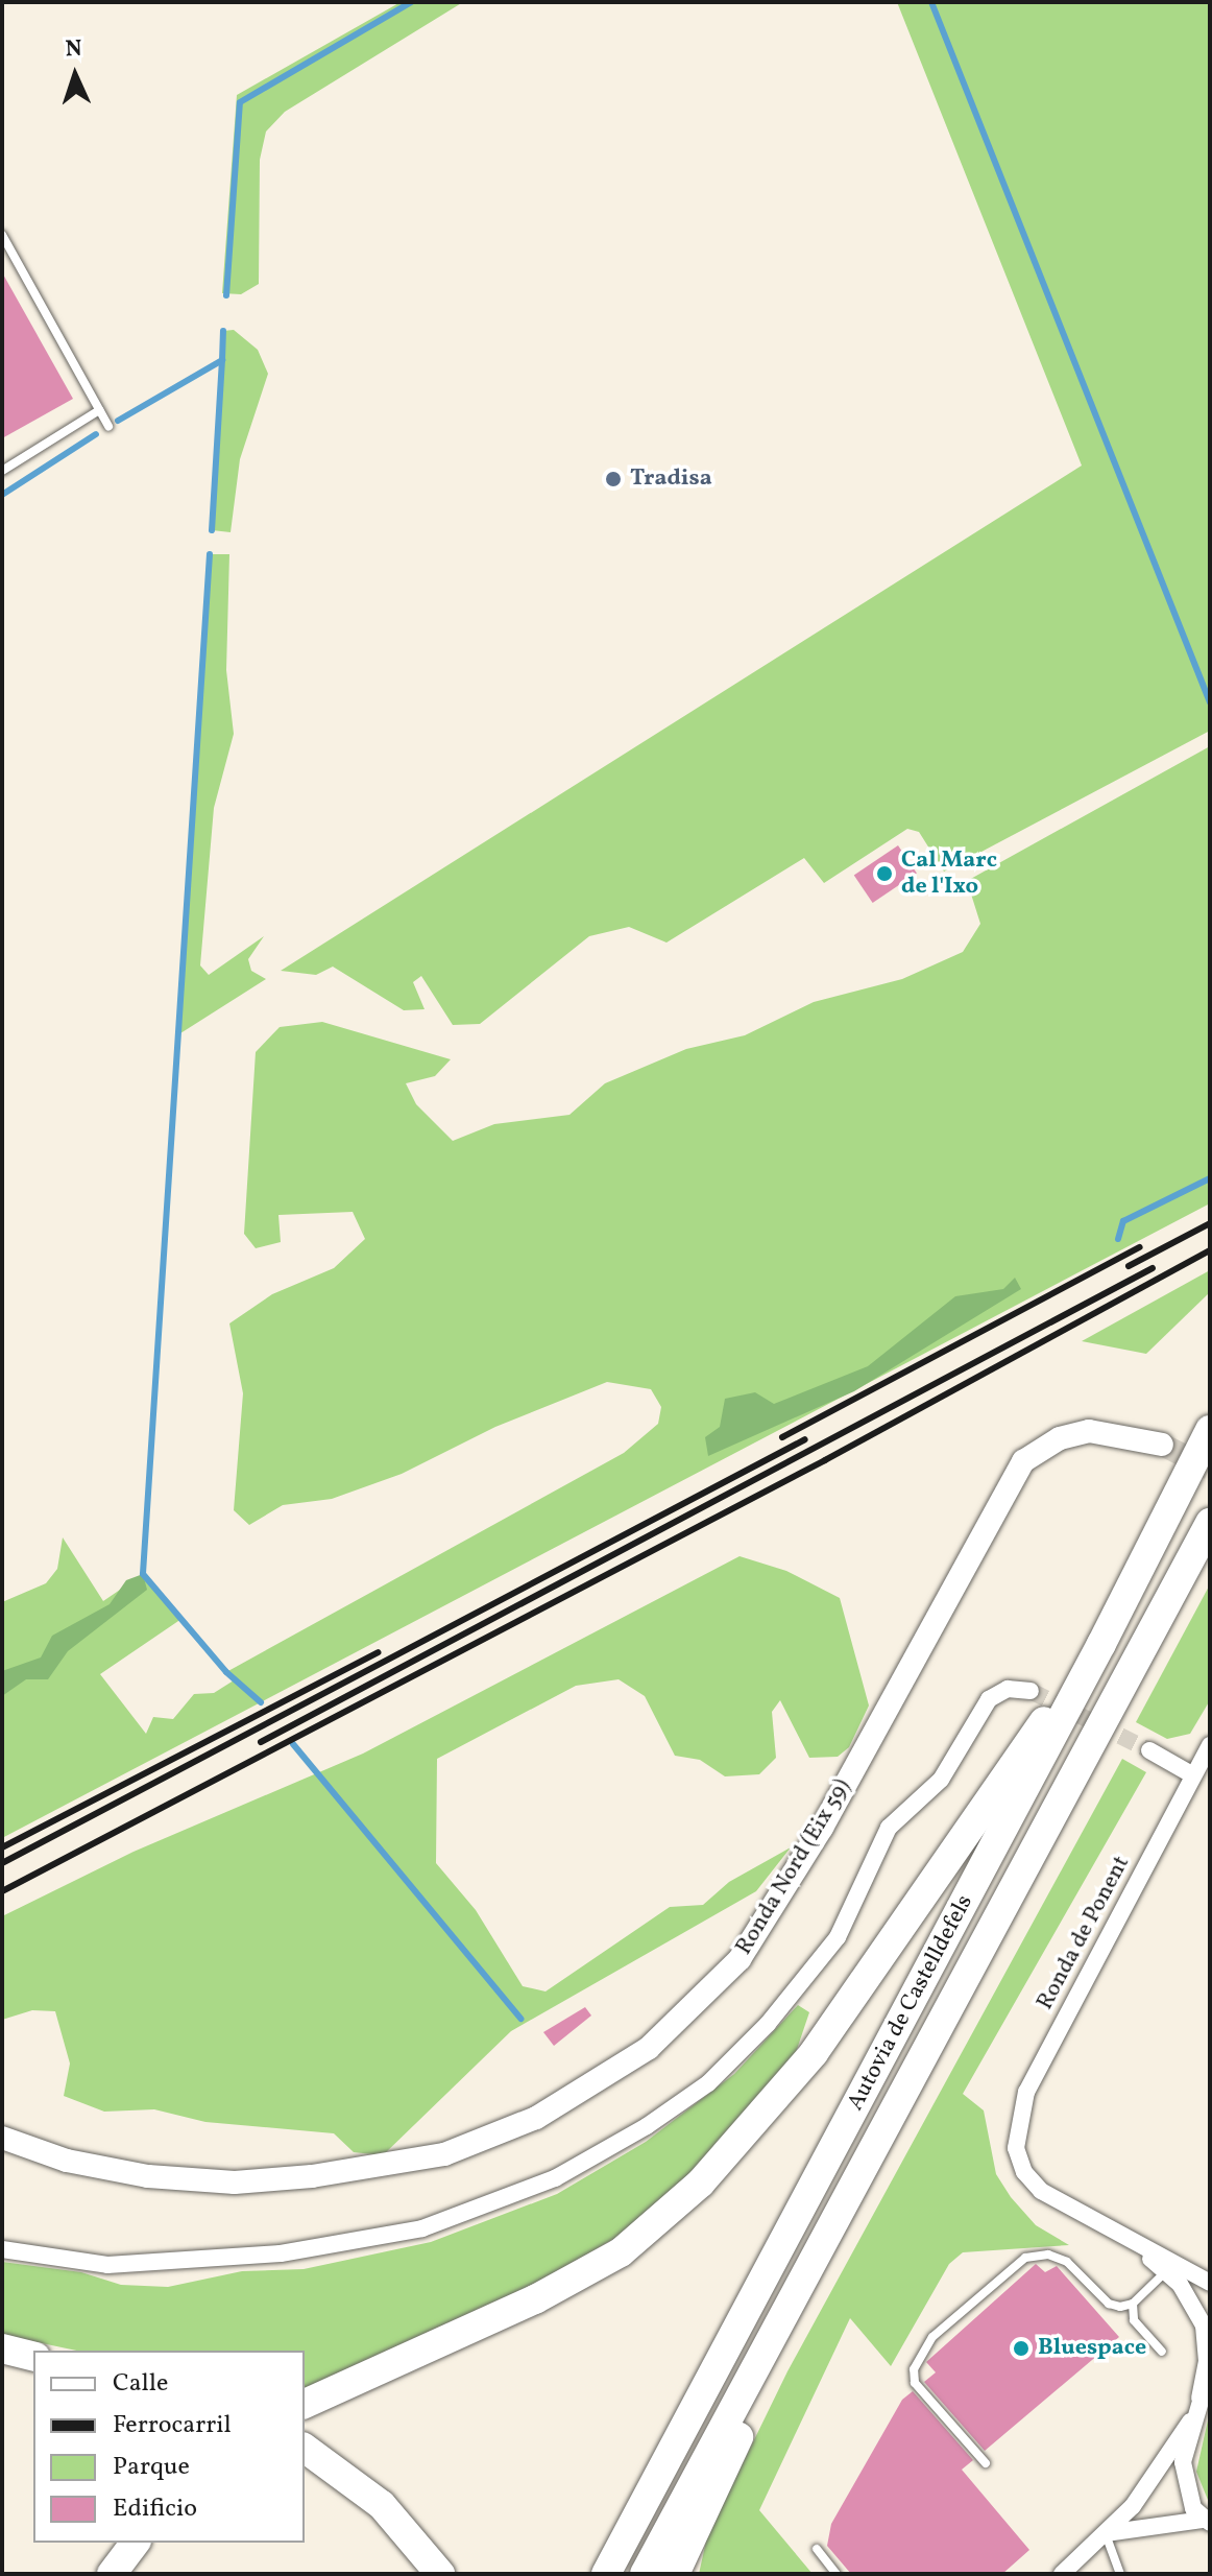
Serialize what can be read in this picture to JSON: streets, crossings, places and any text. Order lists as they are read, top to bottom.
{
  "streets": {
    "highway": ["Autovia de Castelldefels"],
    "main road": ["Ronda Nord (Eix 59)"],
    "street": ["Ronda de Ponent"]
  },
  "places": ["Tradisa", "Cal Marc de l'Ixo", "Bluespace"],
  "legend": [
    "Calle",
    "Ferrocarril",
    "Parque",
    "Edificio"
  ],
  "north": "top"
}
